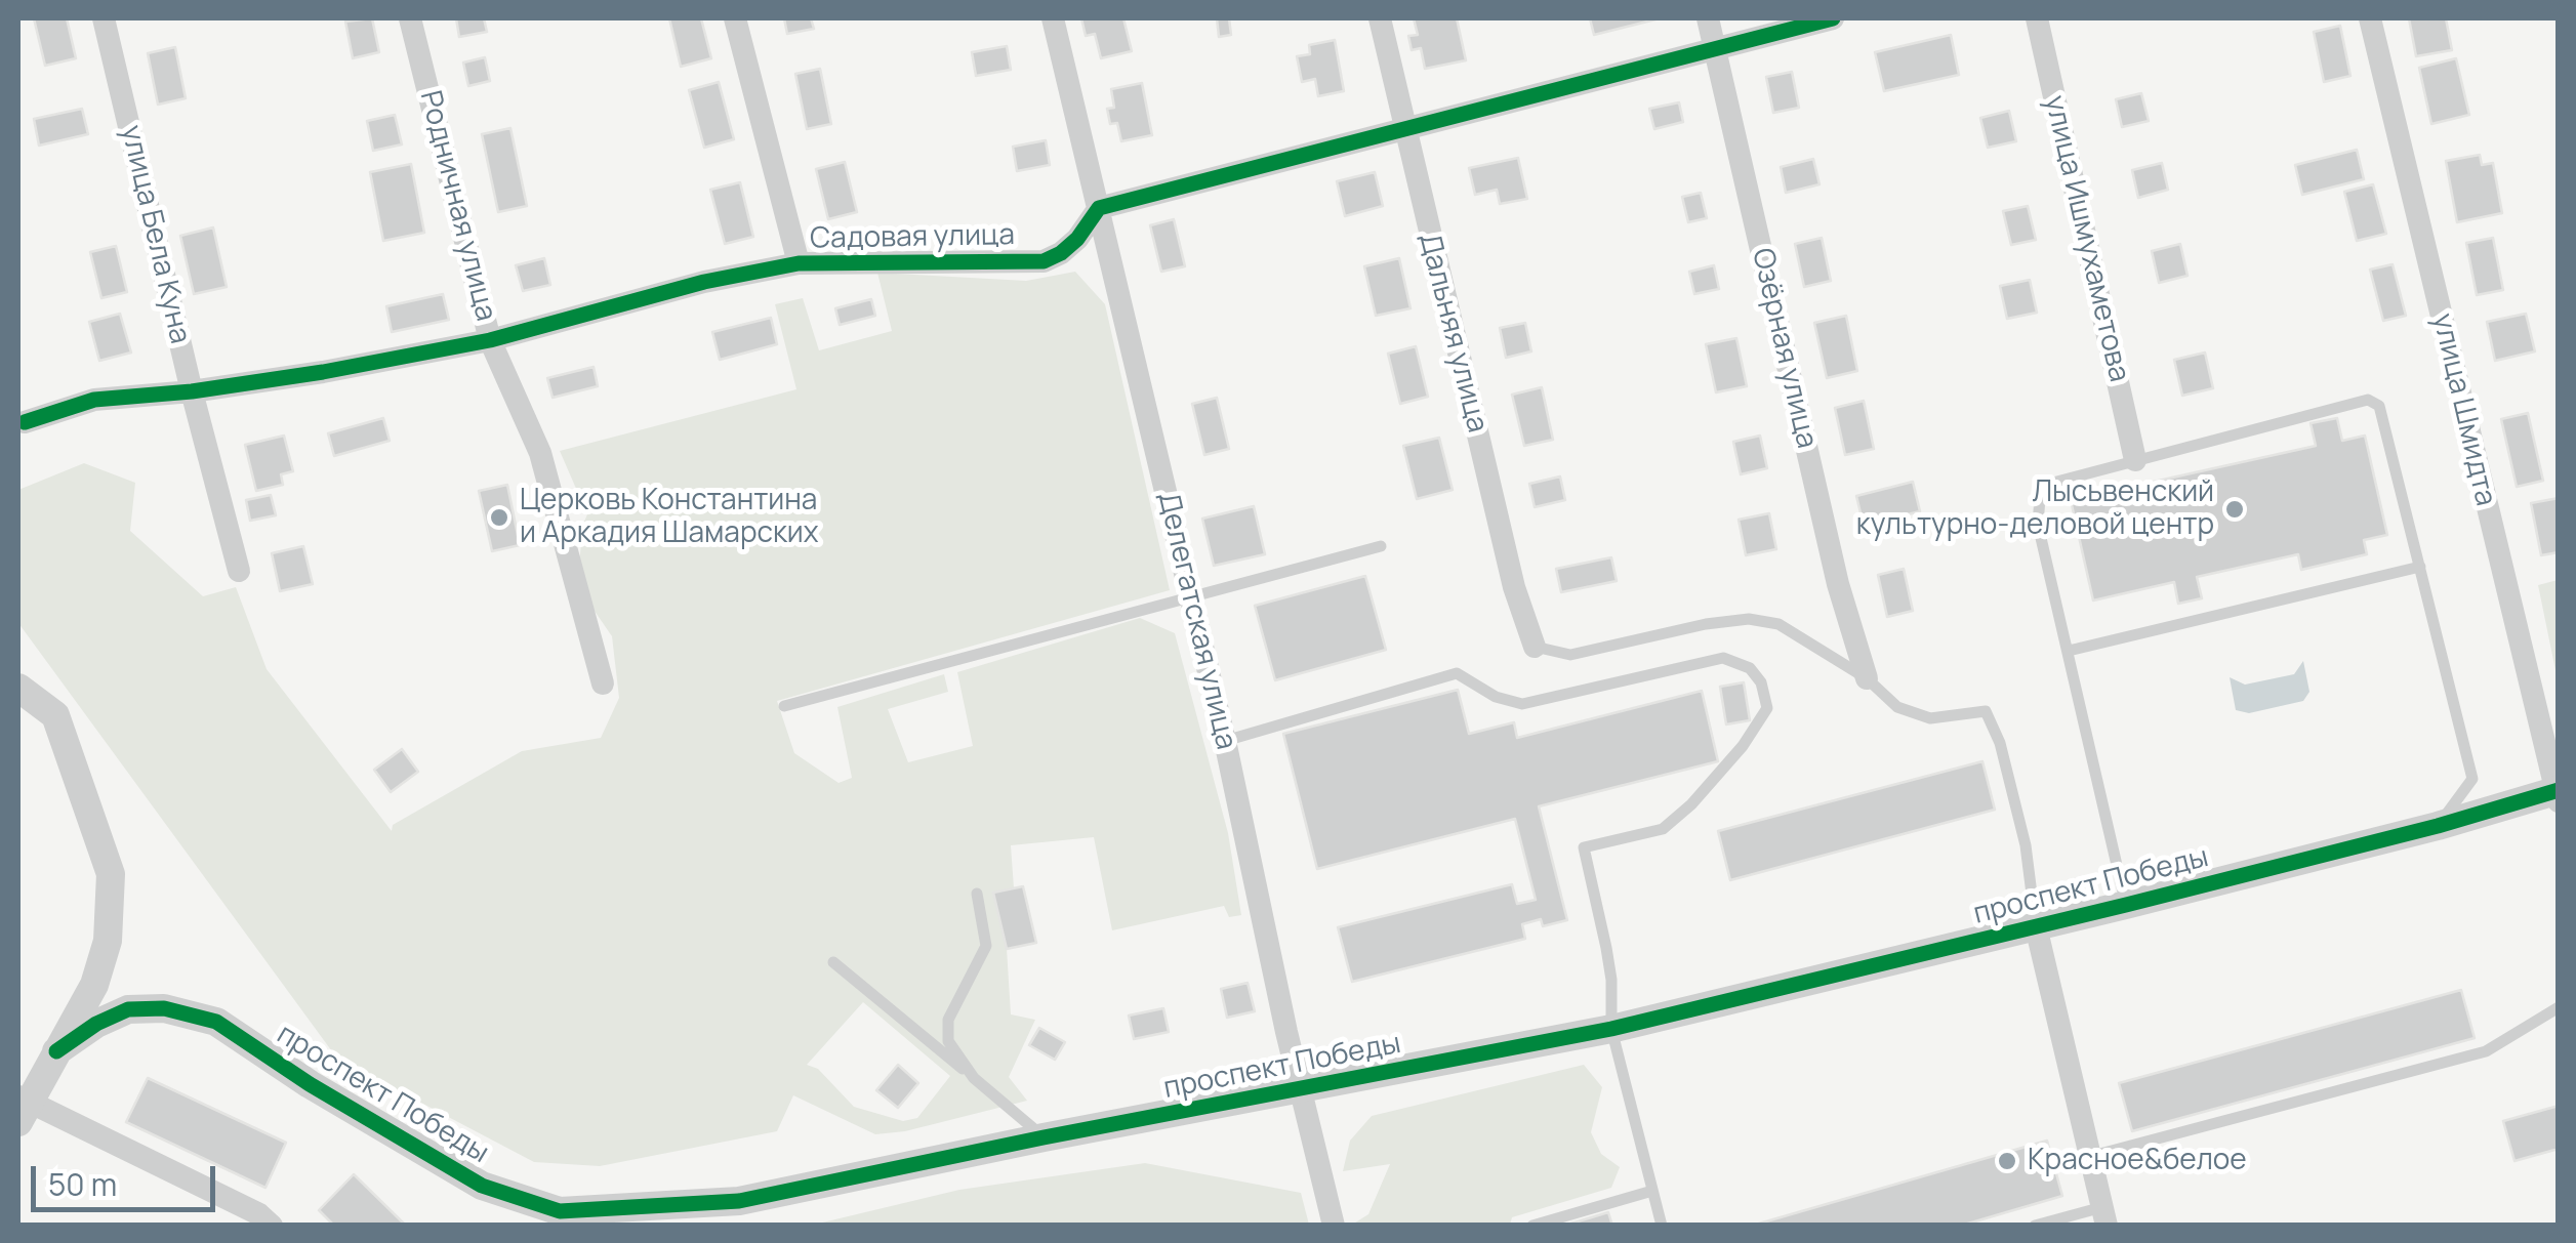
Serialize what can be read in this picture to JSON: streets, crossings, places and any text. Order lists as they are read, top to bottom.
{
  "streets": {
    "street": [
      "Родничная улица",
      "улица Бела Куна",
      "Садовая улица",
      "улица Ишмухаметова",
      "Дальняя улица",
      "Озёрная улица",
      "улица Шмидта",
      "Делегатская улица",
      "проспект Победы"
    ]
  },
  "crossings": [
    ["Родничная улица", "Садовая улица"],
    ["улица Бела Куна", "Садовая улица"],
    ["Садовая улица", "Делегатская улица"],
    ["улица Шмидта", "проспект Победы"],
    ["Делегатская улица", "проспект Победы"]
  ],
  "places": ["Лысьвенский культурно-деловой центр", "Церковь Константина и Аркадия Шамарских", "Красное&белое"],
  "scale_bar": "50 m"
}
